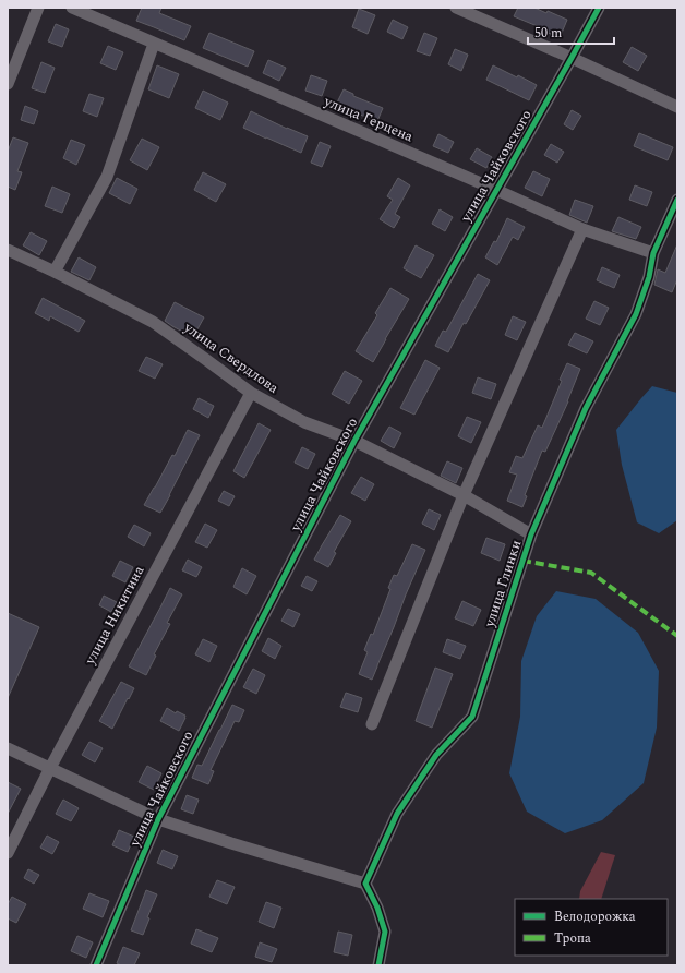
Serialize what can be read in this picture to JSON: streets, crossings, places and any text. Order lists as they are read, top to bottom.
{
  "streets": {
    "street": [
      "улица Герцена",
      "улица Чайковского",
      "улица Свердлова",
      "улица Глинки",
      "улица Никитина"
    ]
  },
  "crossings": [
    ["улица Герцена", "улица Чайковского"],
    ["улица Герцена", "улица Глинки"],
    ["улица Чайковского", "улица Свердлова"],
    ["улица Свердлова", "улица Глинки"],
    ["улица Свердлова", "улица Никитина"]
  ],
  "legend": ["Велодорожка", "Тропа"],
  "scale_bar": "50 m"
}
